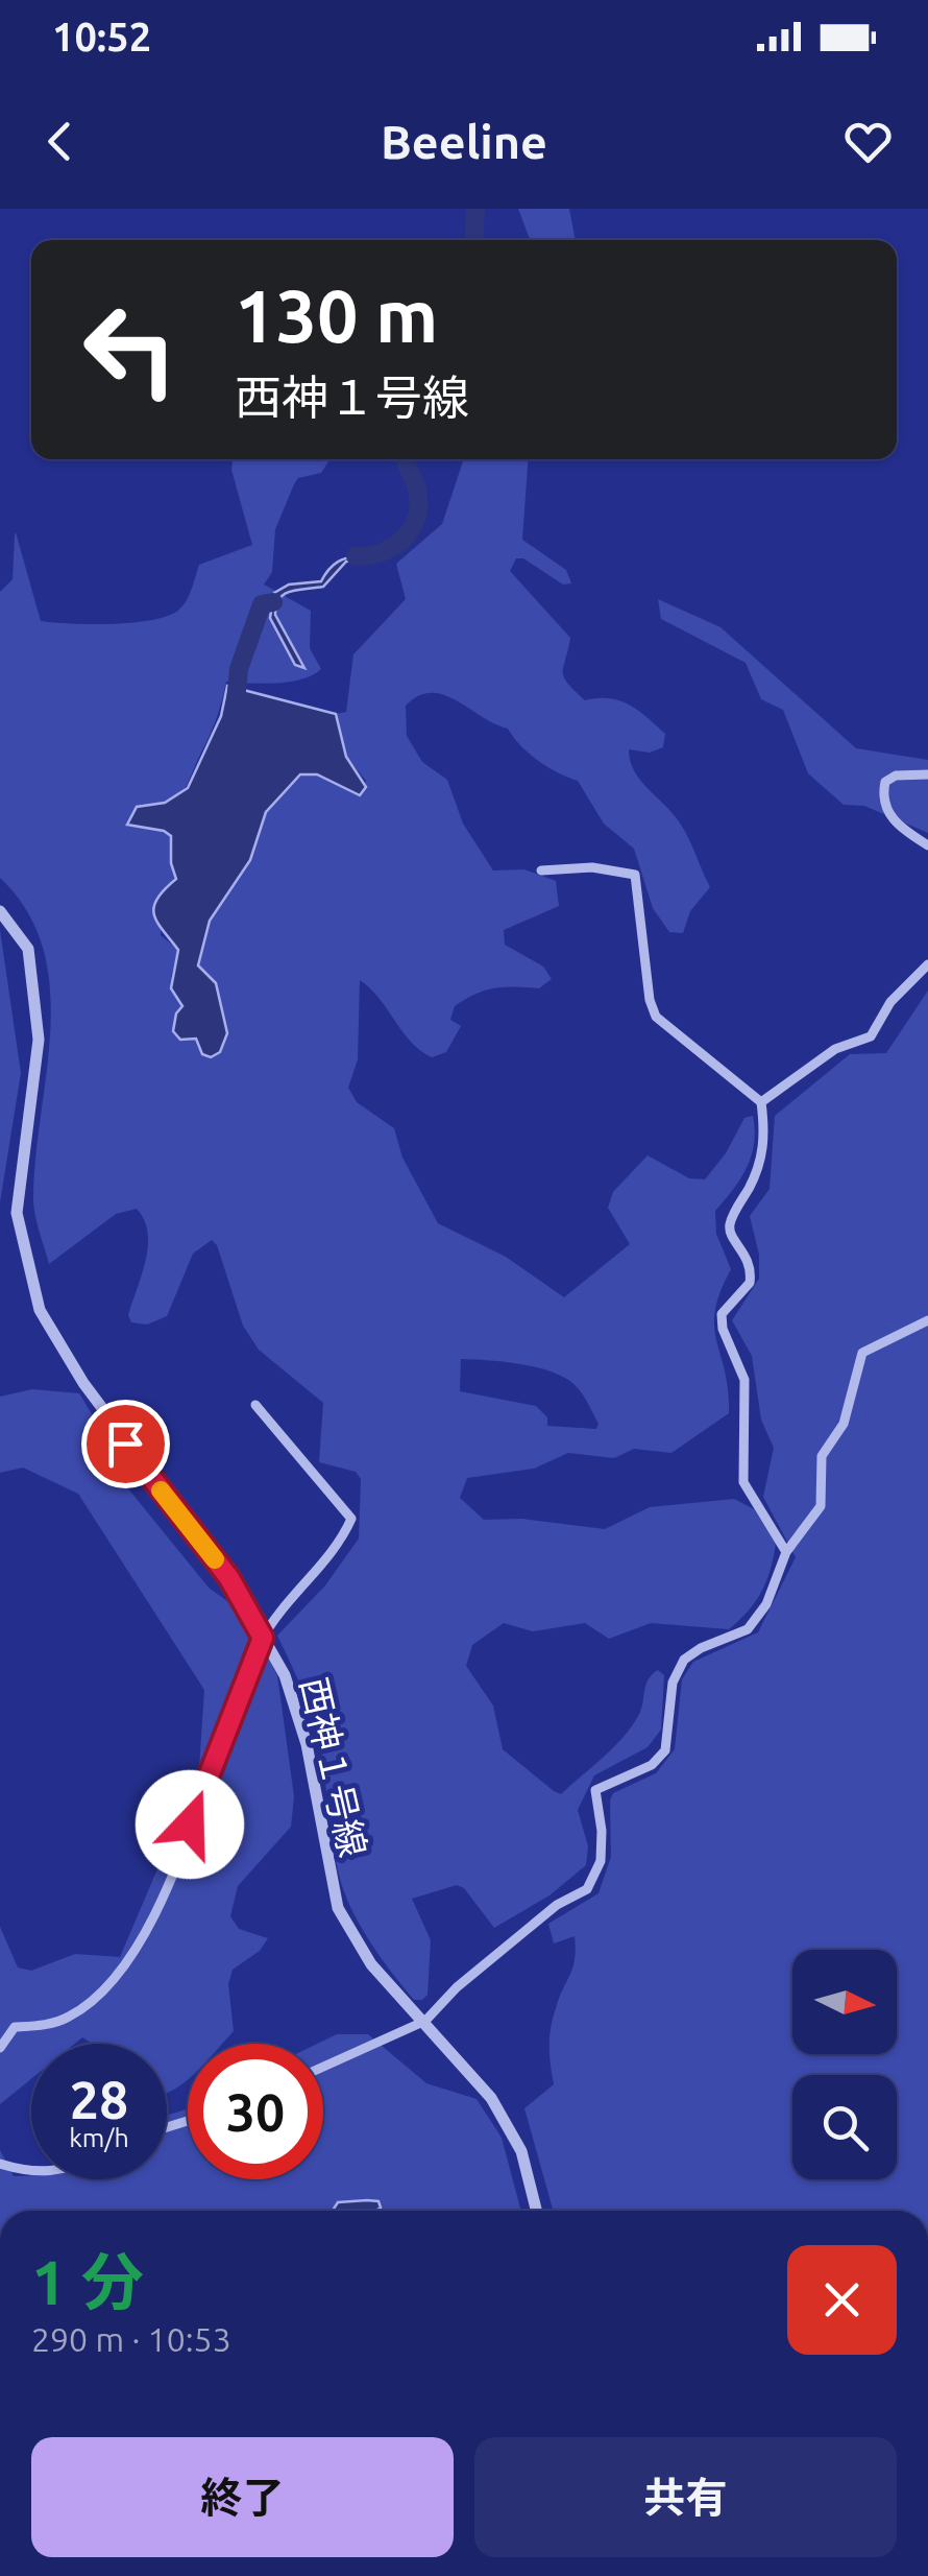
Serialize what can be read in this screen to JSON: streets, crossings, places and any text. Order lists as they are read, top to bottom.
{
  "streets": {
    "street": ["西神１号線"]
  },
  "north": "right",
  "page": {
    "status": "10:52",
    "header": "Beeline",
    "turn": ["130 m", "西神１号線"],
    "speed": "28 km/h",
    "limit": "30",
    "heading": ["1 分", "290 m · 10:53"],
    "buttons": ["終了", "共有"]
  }
}
